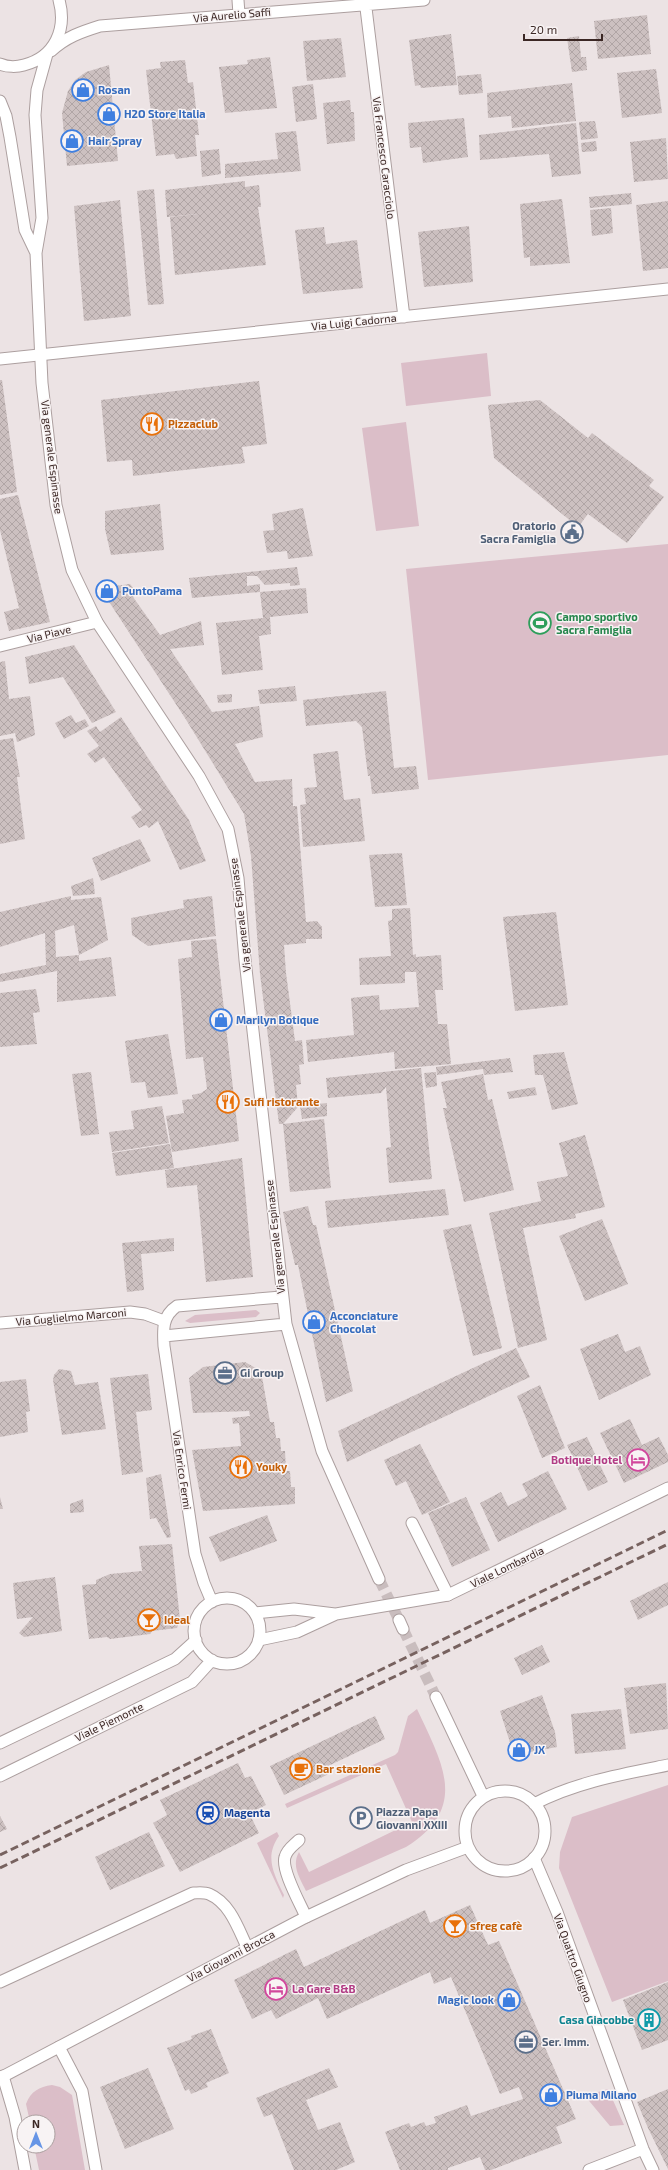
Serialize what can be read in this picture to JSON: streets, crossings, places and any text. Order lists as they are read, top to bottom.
{
  "streets": {
    "street": [
      "Via Aurelio Saffi",
      "Via Francesco Caracciolo",
      "Via Luigi Cadorna",
      "Via generale Espinasse",
      "Via Piave",
      "Via Guglielmo Marconi",
      "Via Enrico Fermi",
      "Viale Lombardia",
      "Viale Piemonte",
      "Via Giovanni Brocca",
      "Via Quattro Giugno"
    ]
  },
  "crossings": [
    ["Via Aurelio Saffi", "Via Francesco Caracciolo"],
    ["Via Aurelio Saffi", "Via generale Espinasse"],
    ["Via Francesco Caracciolo", "Via Luigi Cadorna"],
    ["Via Luigi Cadorna", "Via generale Espinasse"],
    ["Via generale Espinasse", "Via Piave"],
    ["Via Enrico Fermi", "Viale Lombardia"],
    ["Via Enrico Fermi", "Viale Piemonte"],
    ["Viale Lombardia", "Viale Piemonte"],
    ["Via Giovanni Brocca", "Via Quattro Giugno"]
  ],
  "places": {
    "shop": [
      "Rosan",
      "H2O Store Italia",
      "Hair Spray",
      "PuntoPama",
      "Marilyn Botique",
      "Acconciature Chocolat",
      "JX",
      "Magic look",
      "Piuma Milano"
    ],
    "restaurant": ["Pizzaclub", "Sufi ristorante", "Youky"],
    "public building": ["Oratorio Sacra Famiglia"],
    "sports": ["Campo sportivo Sacra Famiglia"],
    "office": ["Gi Group", "Ser. Imm."],
    "hotel": ["Botique Hotel", "La Gare B&B"],
    "bar": ["Ideal", "sfreg cafè"],
    "cafe": ["Bar stazione"],
    "station": ["Magenta"],
    "parking": ["Piazza Papa Giovanni XXIII"],
    "building": ["Casa Giacobbe"]
  },
  "scale_bar": "20 m",
  "north": "top"
}
